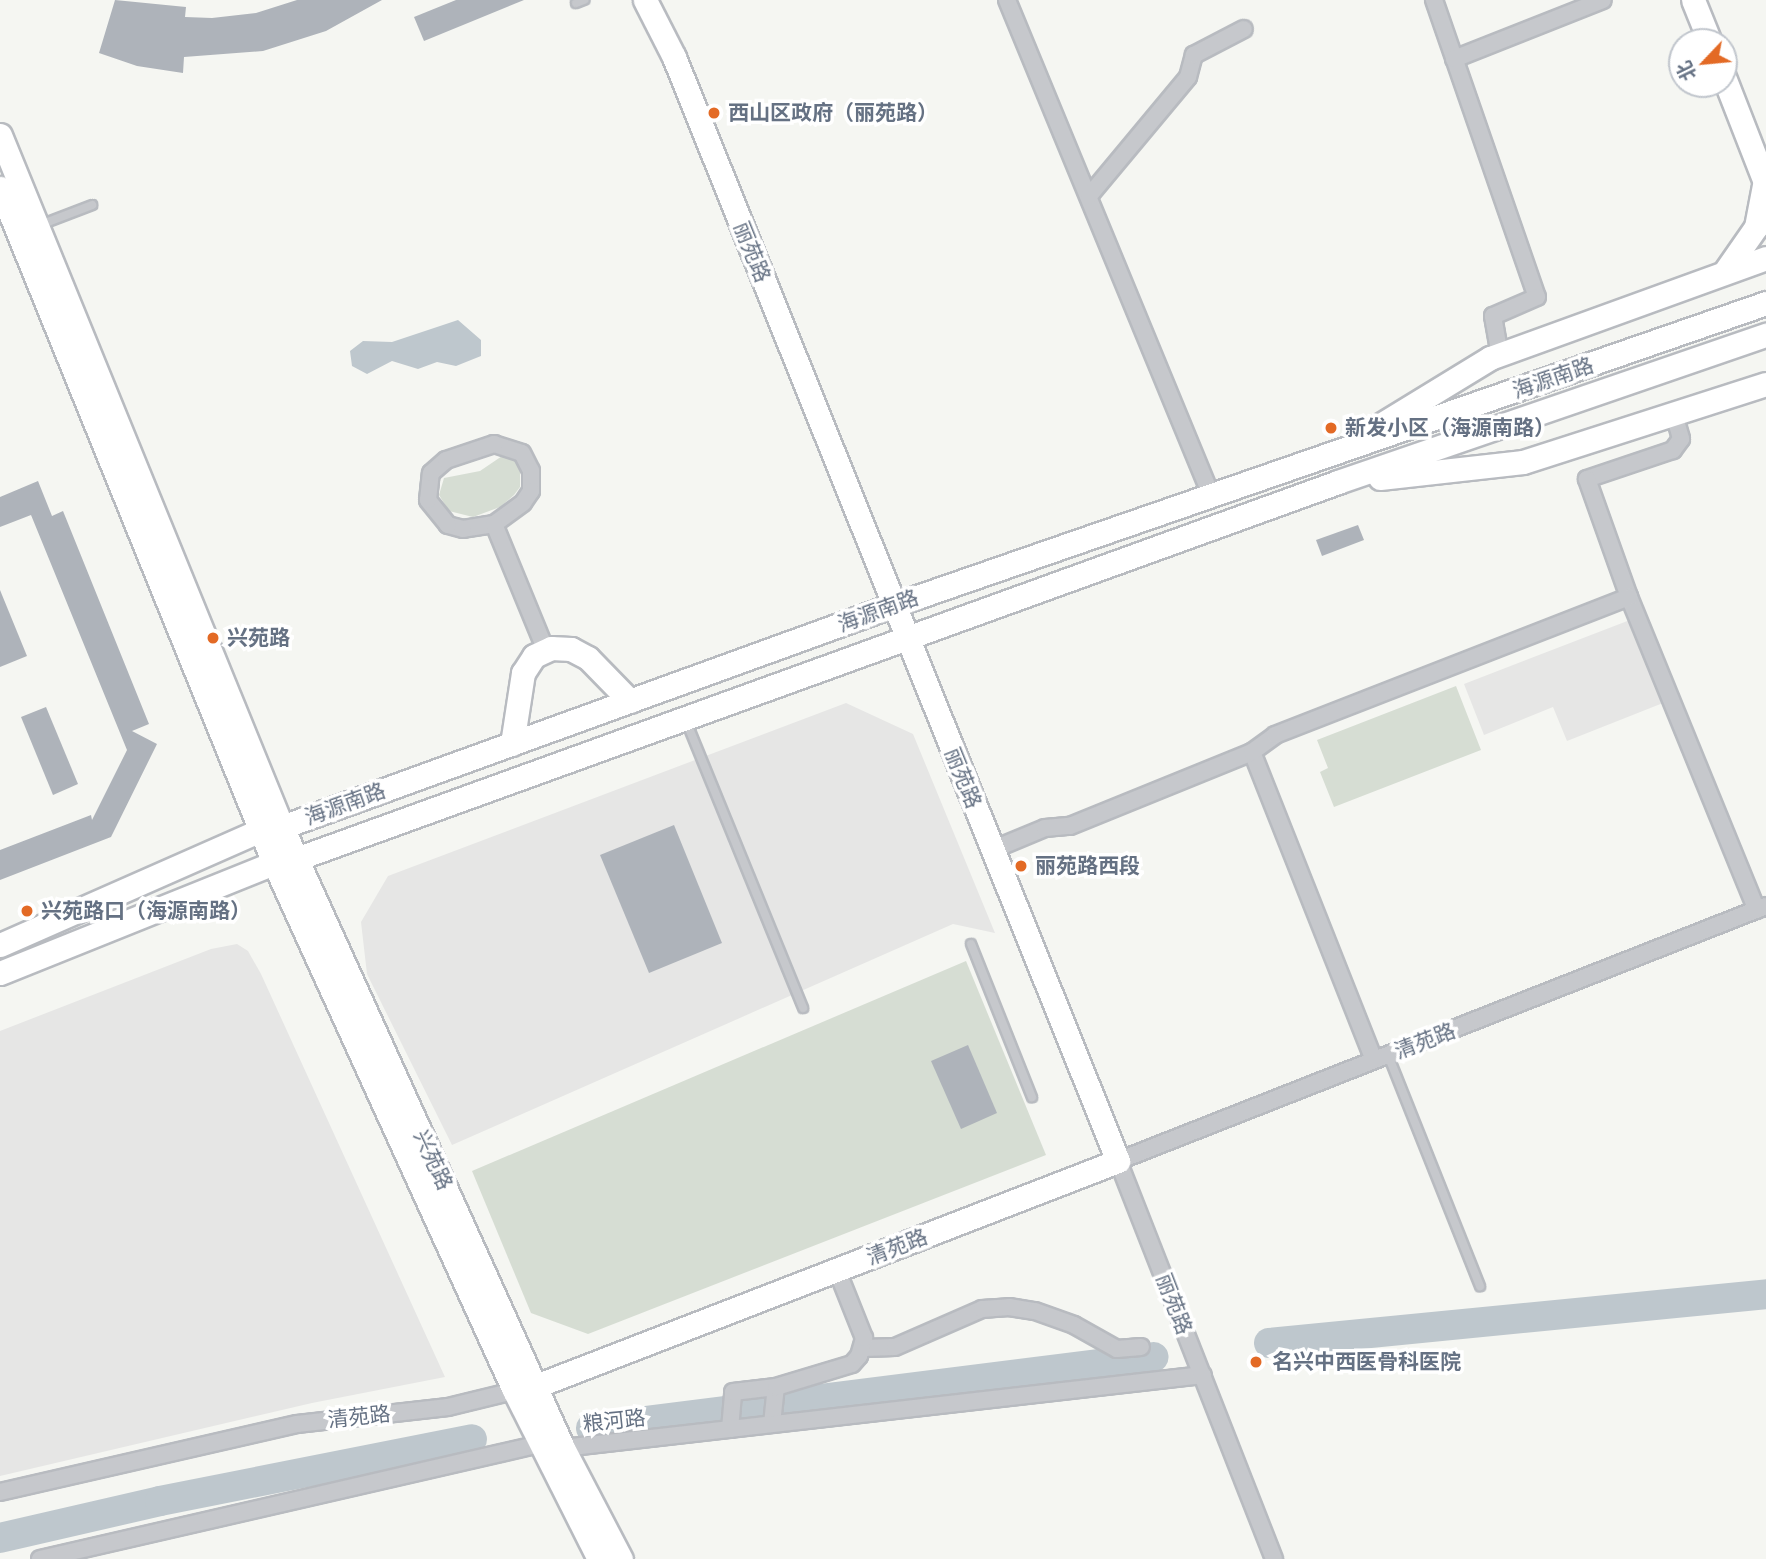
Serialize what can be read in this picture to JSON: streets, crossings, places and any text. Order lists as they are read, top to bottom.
{
  "streets": {
    "main road": [
      "丽苑路",
      "海源南路",
      "清苑路",
      "兴苑路"
    ],
    "street": ["粮河路"]
  },
  "crossings": [
    ["丽苑路", "海源南路"],
    ["丽苑路", "清苑路"],
    ["丽苑路", "粮河路"],
    ["海源南路", "兴苑路"],
    ["清苑路", "兴苑路"],
    ["兴苑路", "粮河路"]
  ],
  "places": [
    "西山区政府（丽苑路）",
    "新发小区（海源南路）",
    "兴苑路",
    "丽苑路西段",
    "兴苑路口（海源南路）",
    "名兴中西医骨科医院"
  ],
  "north": "bottom left"
}
